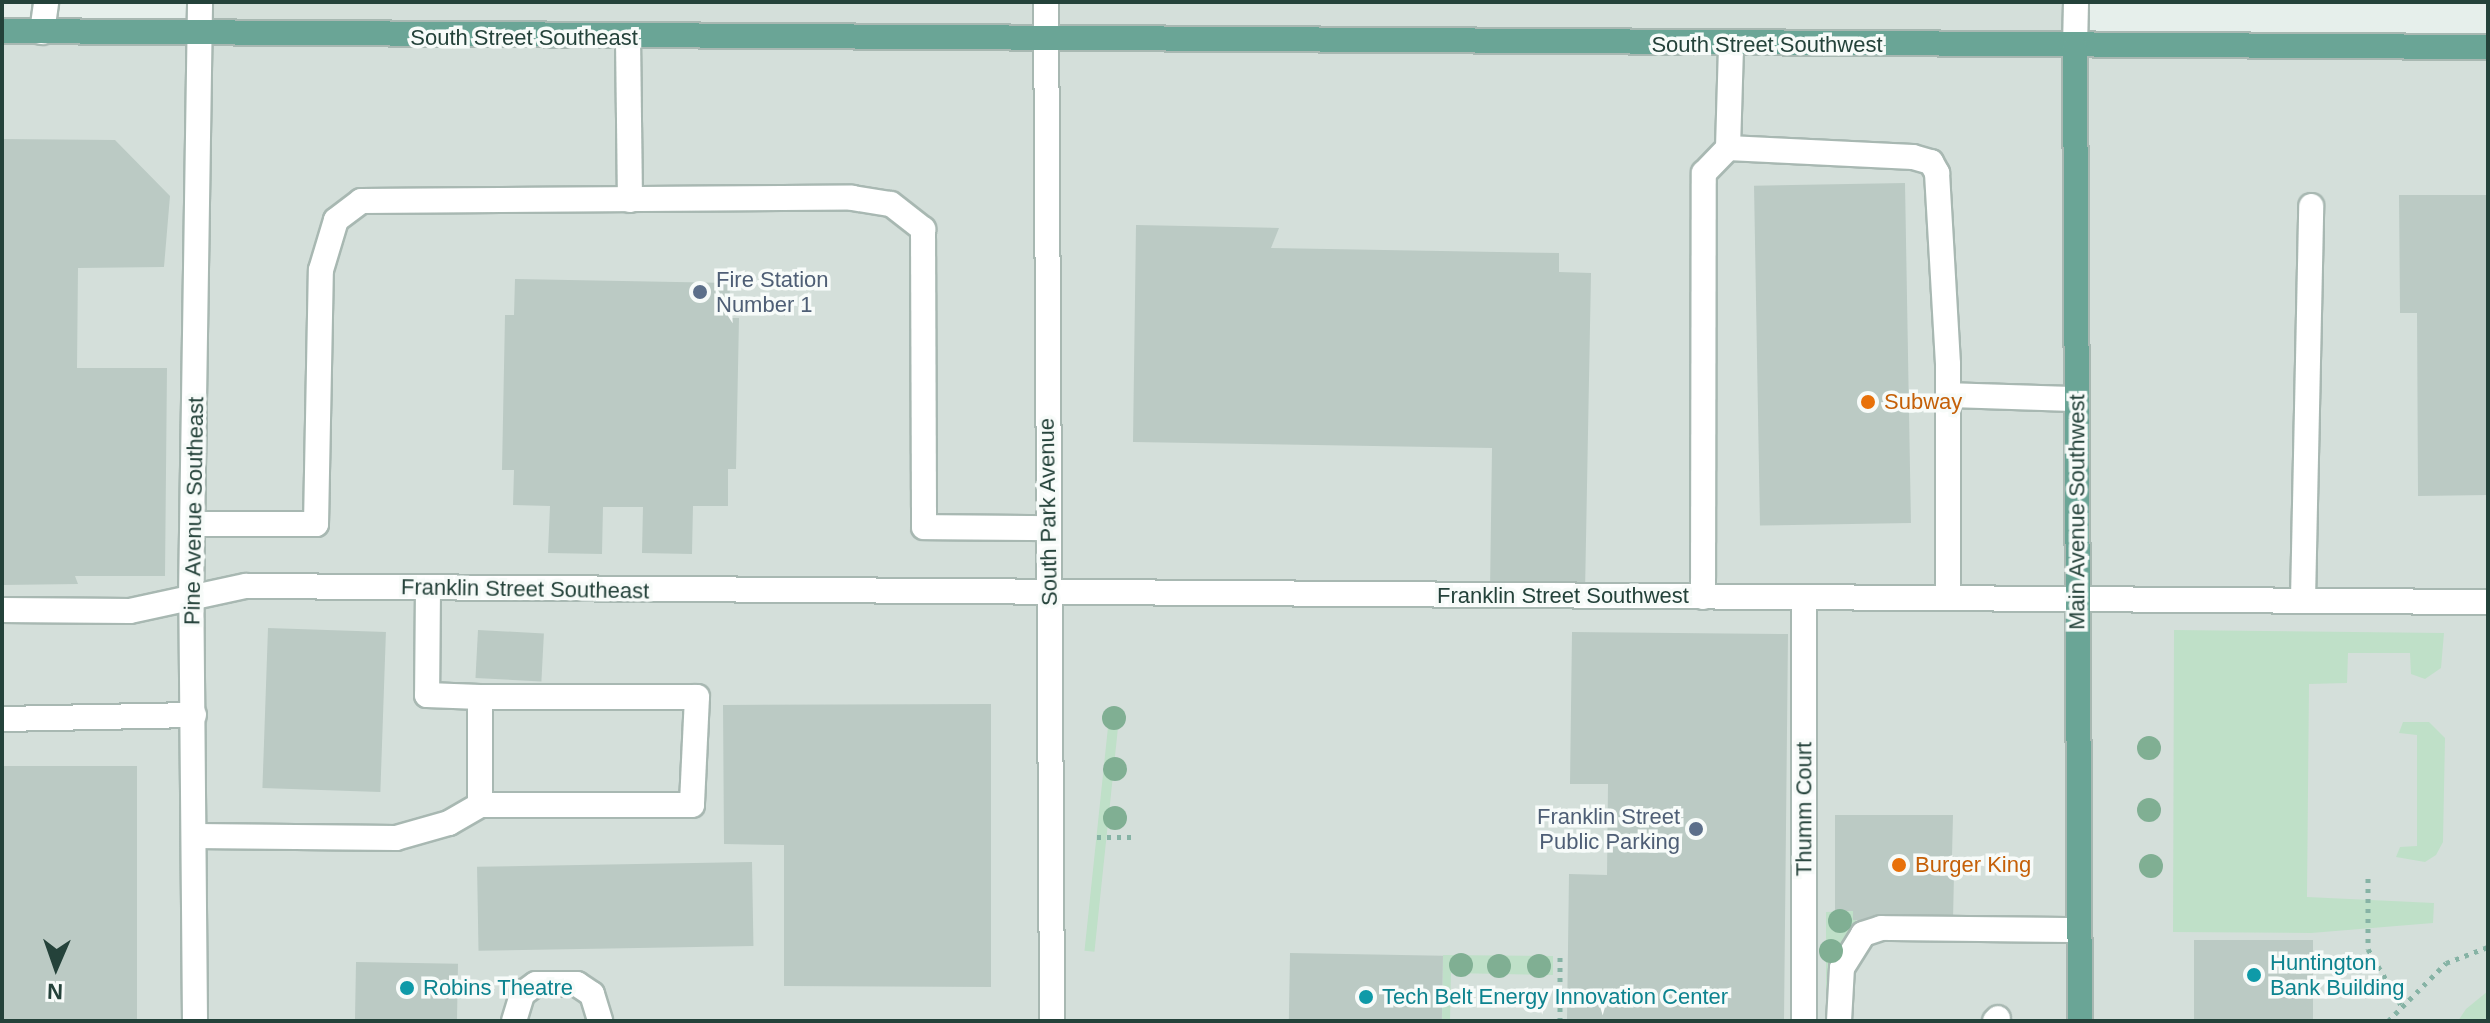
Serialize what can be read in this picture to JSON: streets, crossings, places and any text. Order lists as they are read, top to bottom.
{
  "streets": {
    "main road": ["South Street Southeast", "South Street Southwest", "Main Avenue Southwest"],
    "street": [
      "Pine Avenue Southeast",
      "South Park Avenue",
      "Franklin Street Southeast",
      "Franklin Street Southwest",
      "Thumm Court"
    ]
  },
  "crossings": [
    ["South Street Southeast", "South Street Southwest"],
    ["South Street Southeast", "Pine Avenue Southeast"],
    ["South Street Southeast", "South Park Avenue"],
    ["South Street Southwest", "South Park Avenue"],
    ["South Street Southwest", "Main Avenue Southwest"],
    ["Pine Avenue Southeast", "Franklin Street Southeast"],
    ["South Park Avenue", "Franklin Street Southeast"],
    ["South Park Avenue", "Franklin Street Southwest"],
    ["Main Avenue Southwest", "Franklin Street Southwest"],
    ["Franklin Street Southeast", "Franklin Street Southwest"],
    ["Franklin Street Southwest", "Thumm Court"]
  ],
  "places": [
    "Fire Station Number 1",
    "Subway",
    "Franklin Street Public Parking",
    "Burger King",
    "Huntington Bank Building",
    "Robins Theatre",
    "Tech Belt Energy Innovation Center"
  ],
  "north": "bottom"
}
